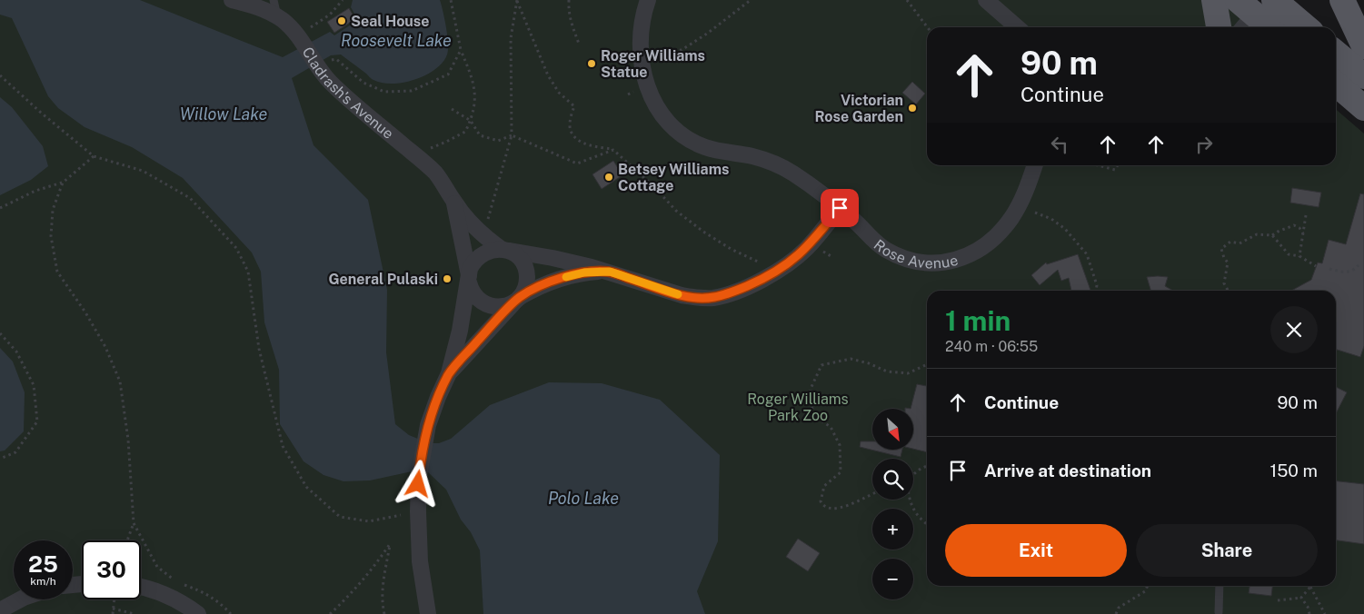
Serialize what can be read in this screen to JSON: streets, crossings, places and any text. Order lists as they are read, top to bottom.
{
  "streets": {
    "street": ["Cladrash's Avenue", "Rose Avenue"]
  },
  "water": ["Roosevelt Lake", "Willow Lake", "Polo Lake"],
  "parks": ["Roger Williams Park Zoo"],
  "places": [
    "Seal House",
    "Roger Williams Statue",
    "Victorian Rose Garden",
    "Betsey Williams Cottage",
    "General Pulaski"
  ],
  "north": "bottom right",
  "page": {
    "turn": ["90 m", "Continue"],
    "heading": ["1 min", "240 m · 06:55"],
    "list": [
      {
        "name": "Continue",
        "value": "90 m"
      },
      {
        "name": "Arrive at destination",
        "value": "150 m"
      }
    ],
    "map_buttons": ["+", "−"],
    "buttons": ["Exit", "Share"],
    "speed": "25 km/h",
    "limit": "30"
  }
}
